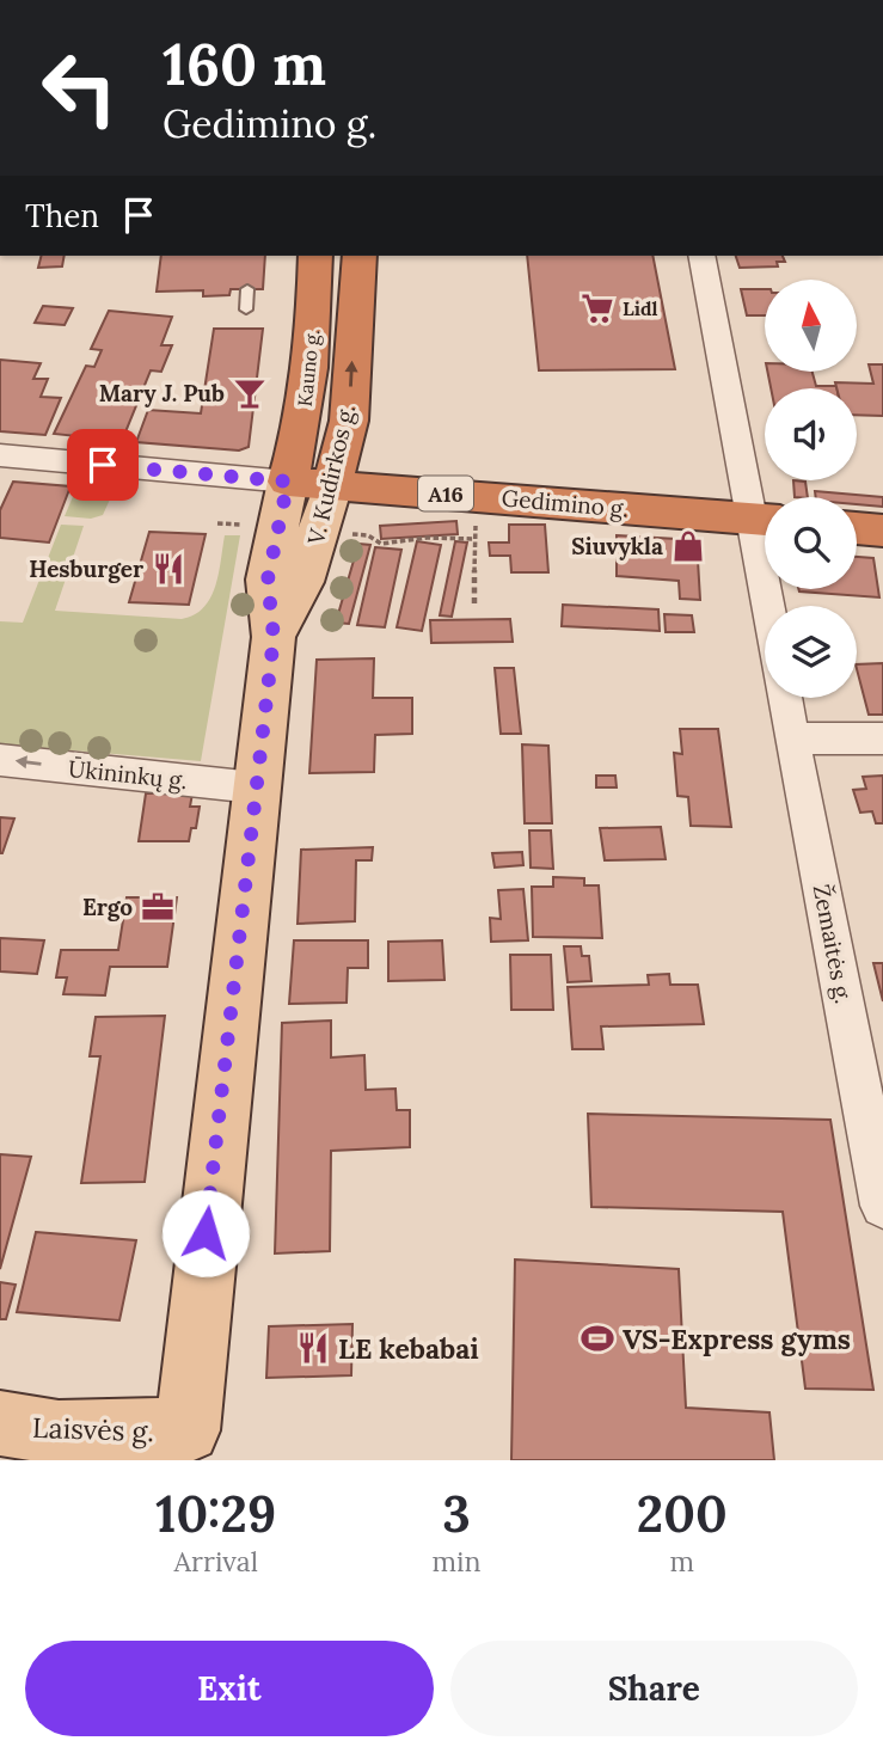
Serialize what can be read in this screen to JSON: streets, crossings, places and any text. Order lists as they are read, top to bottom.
{
  "streets": {
    "highway": [
      "Kauno g.",
      "V. Kudirkos g.",
      "A16",
      "Gedimino g."
    ],
    "main road": ["Laisvės g."],
    "street": ["Ūkininkų g.", "Žemaitės g."]
  },
  "crossings": [
    ["Kauno g.", "V. Kudirkos g."],
    ["Kauno g.", "Gedimino g."],
    ["V. Kudirkos g.", "Gedimino g."],
    ["V. Kudirkos g.", "Ūkininkų g."],
    ["V. Kudirkos g.", "Laisvės g."]
  ],
  "one_way": ["Ūkininkų g."],
  "places": {
    "supermarket": ["Lidl"],
    "bar": ["Mary J. Pub"],
    "shop": ["Siuvykla"],
    "restaurant": ["Hesburger", "LE kebabai"],
    "office": ["Ergo"],
    "sports": ["VS-Express gyms"]
  },
  "north": "top",
  "page": {
    "turn": ["160 m", "Gedimino g."],
    "then": "Then",
    "eta": [
      "10:29",
      "Arrival",
      "3",
      "min",
      "200",
      "m"
    ],
    "buttons": ["Exit", "Share"]
  }
}
